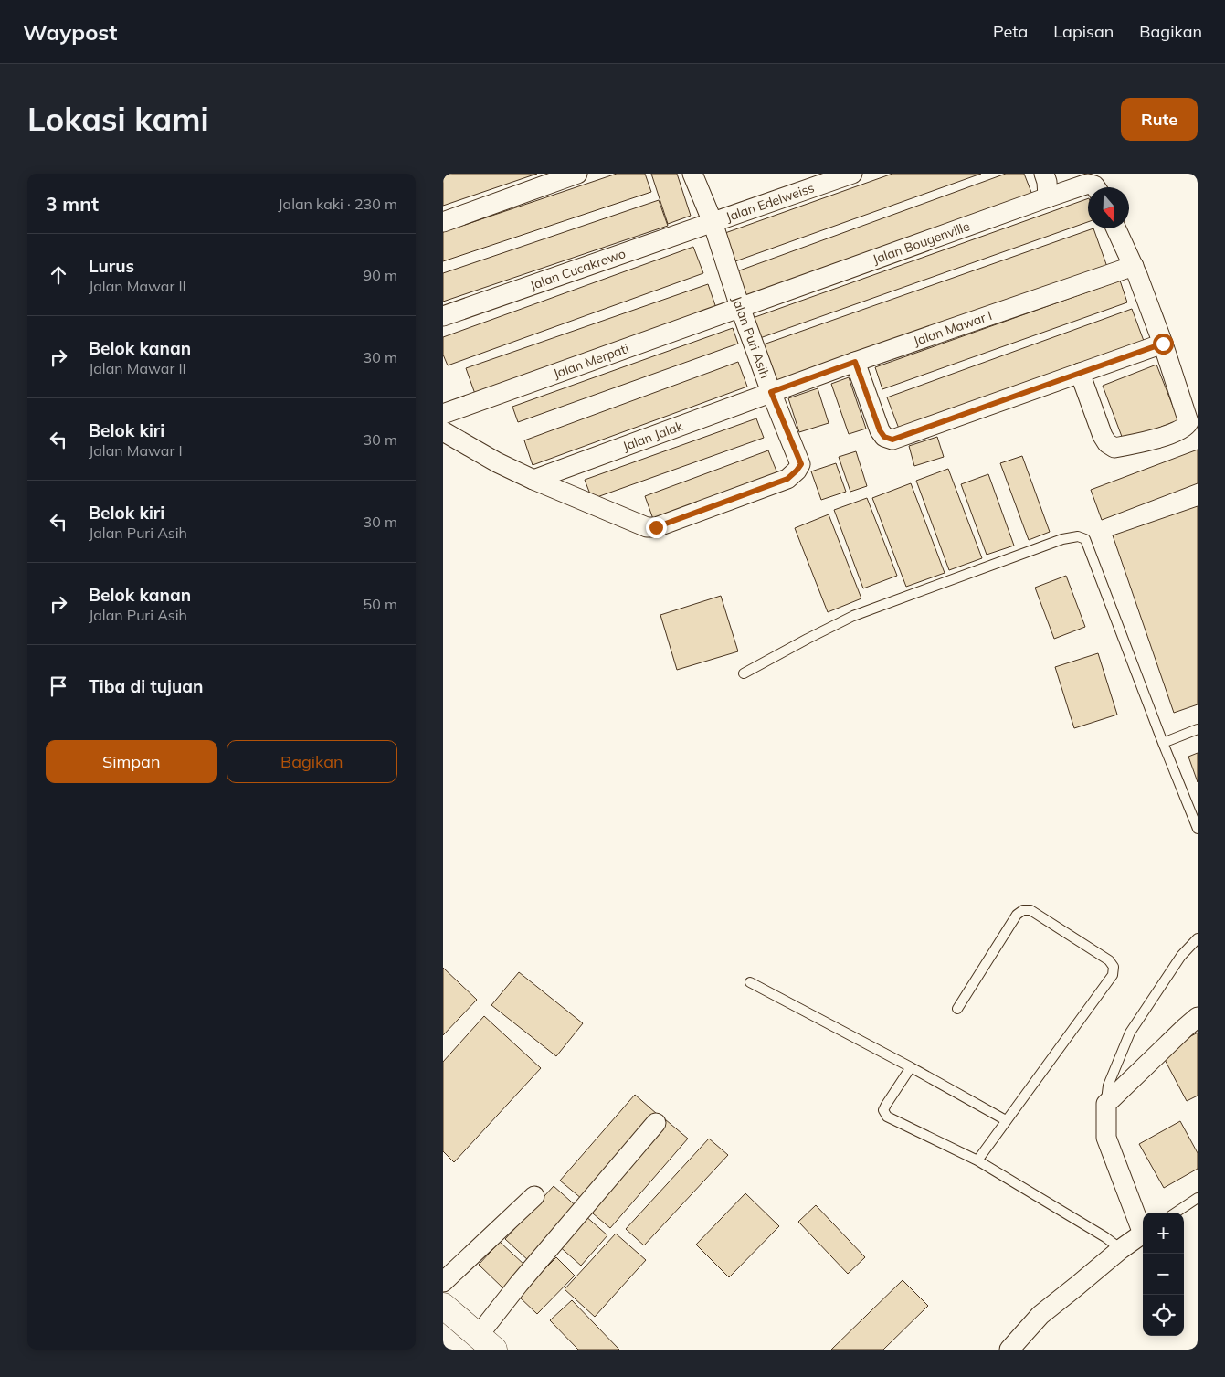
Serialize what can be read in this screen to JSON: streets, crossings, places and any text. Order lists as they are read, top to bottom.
{
  "streets": {
    "street": [
      "Jalan Edelweiss",
      "Jalan Bougenville",
      "Jalan Cucakrowo",
      "Jalan Mawar I",
      "Jalan Puri Asih",
      "Jalan Merpati",
      "Jalan Jalak"
    ]
  },
  "crossings": [
    ["Jalan Edelweiss", "Jalan Cucakrowo"],
    ["Jalan Edelweiss", "Jalan Puri Asih"],
    ["Jalan Bougenville", "Jalan Puri Asih"],
    ["Jalan Bougenville", "Jalan Merpati"],
    ["Jalan Cucakrowo", "Jalan Puri Asih"],
    ["Jalan Mawar I", "Jalan Puri Asih"],
    ["Jalan Mawar I", "Jalan Jalak"],
    ["Jalan Puri Asih", "Jalan Merpati"],
    ["Jalan Puri Asih", "Jalan Jalak"]
  ],
  "north": "bottom",
  "page": {
    "header": "Waypost",
    "nav": ["Peta", "Lapisan", "Bagikan"],
    "buttons": [
      "Rute",
      ["Simpan", "Bagikan"]
    ],
    "title": "Lokasi kami",
    "heading": ["3 mnt", "Jalan kaki · 230 m"],
    "list": [
      ["Lurus", "Jalan Mawar II", "90 m"],
      ["Belok kanan", "Jalan Mawar II", "30 m"],
      ["Belok kiri", "Jalan Mawar I", "30 m"],
      ["Belok kiri", "Jalan Puri Asih", "30 m"],
      ["Belok kanan", "Jalan Puri Asih", "50 m"],
      "Tiba di tujuan"
    ],
    "map_buttons": ["+", "−"]
  }
}
